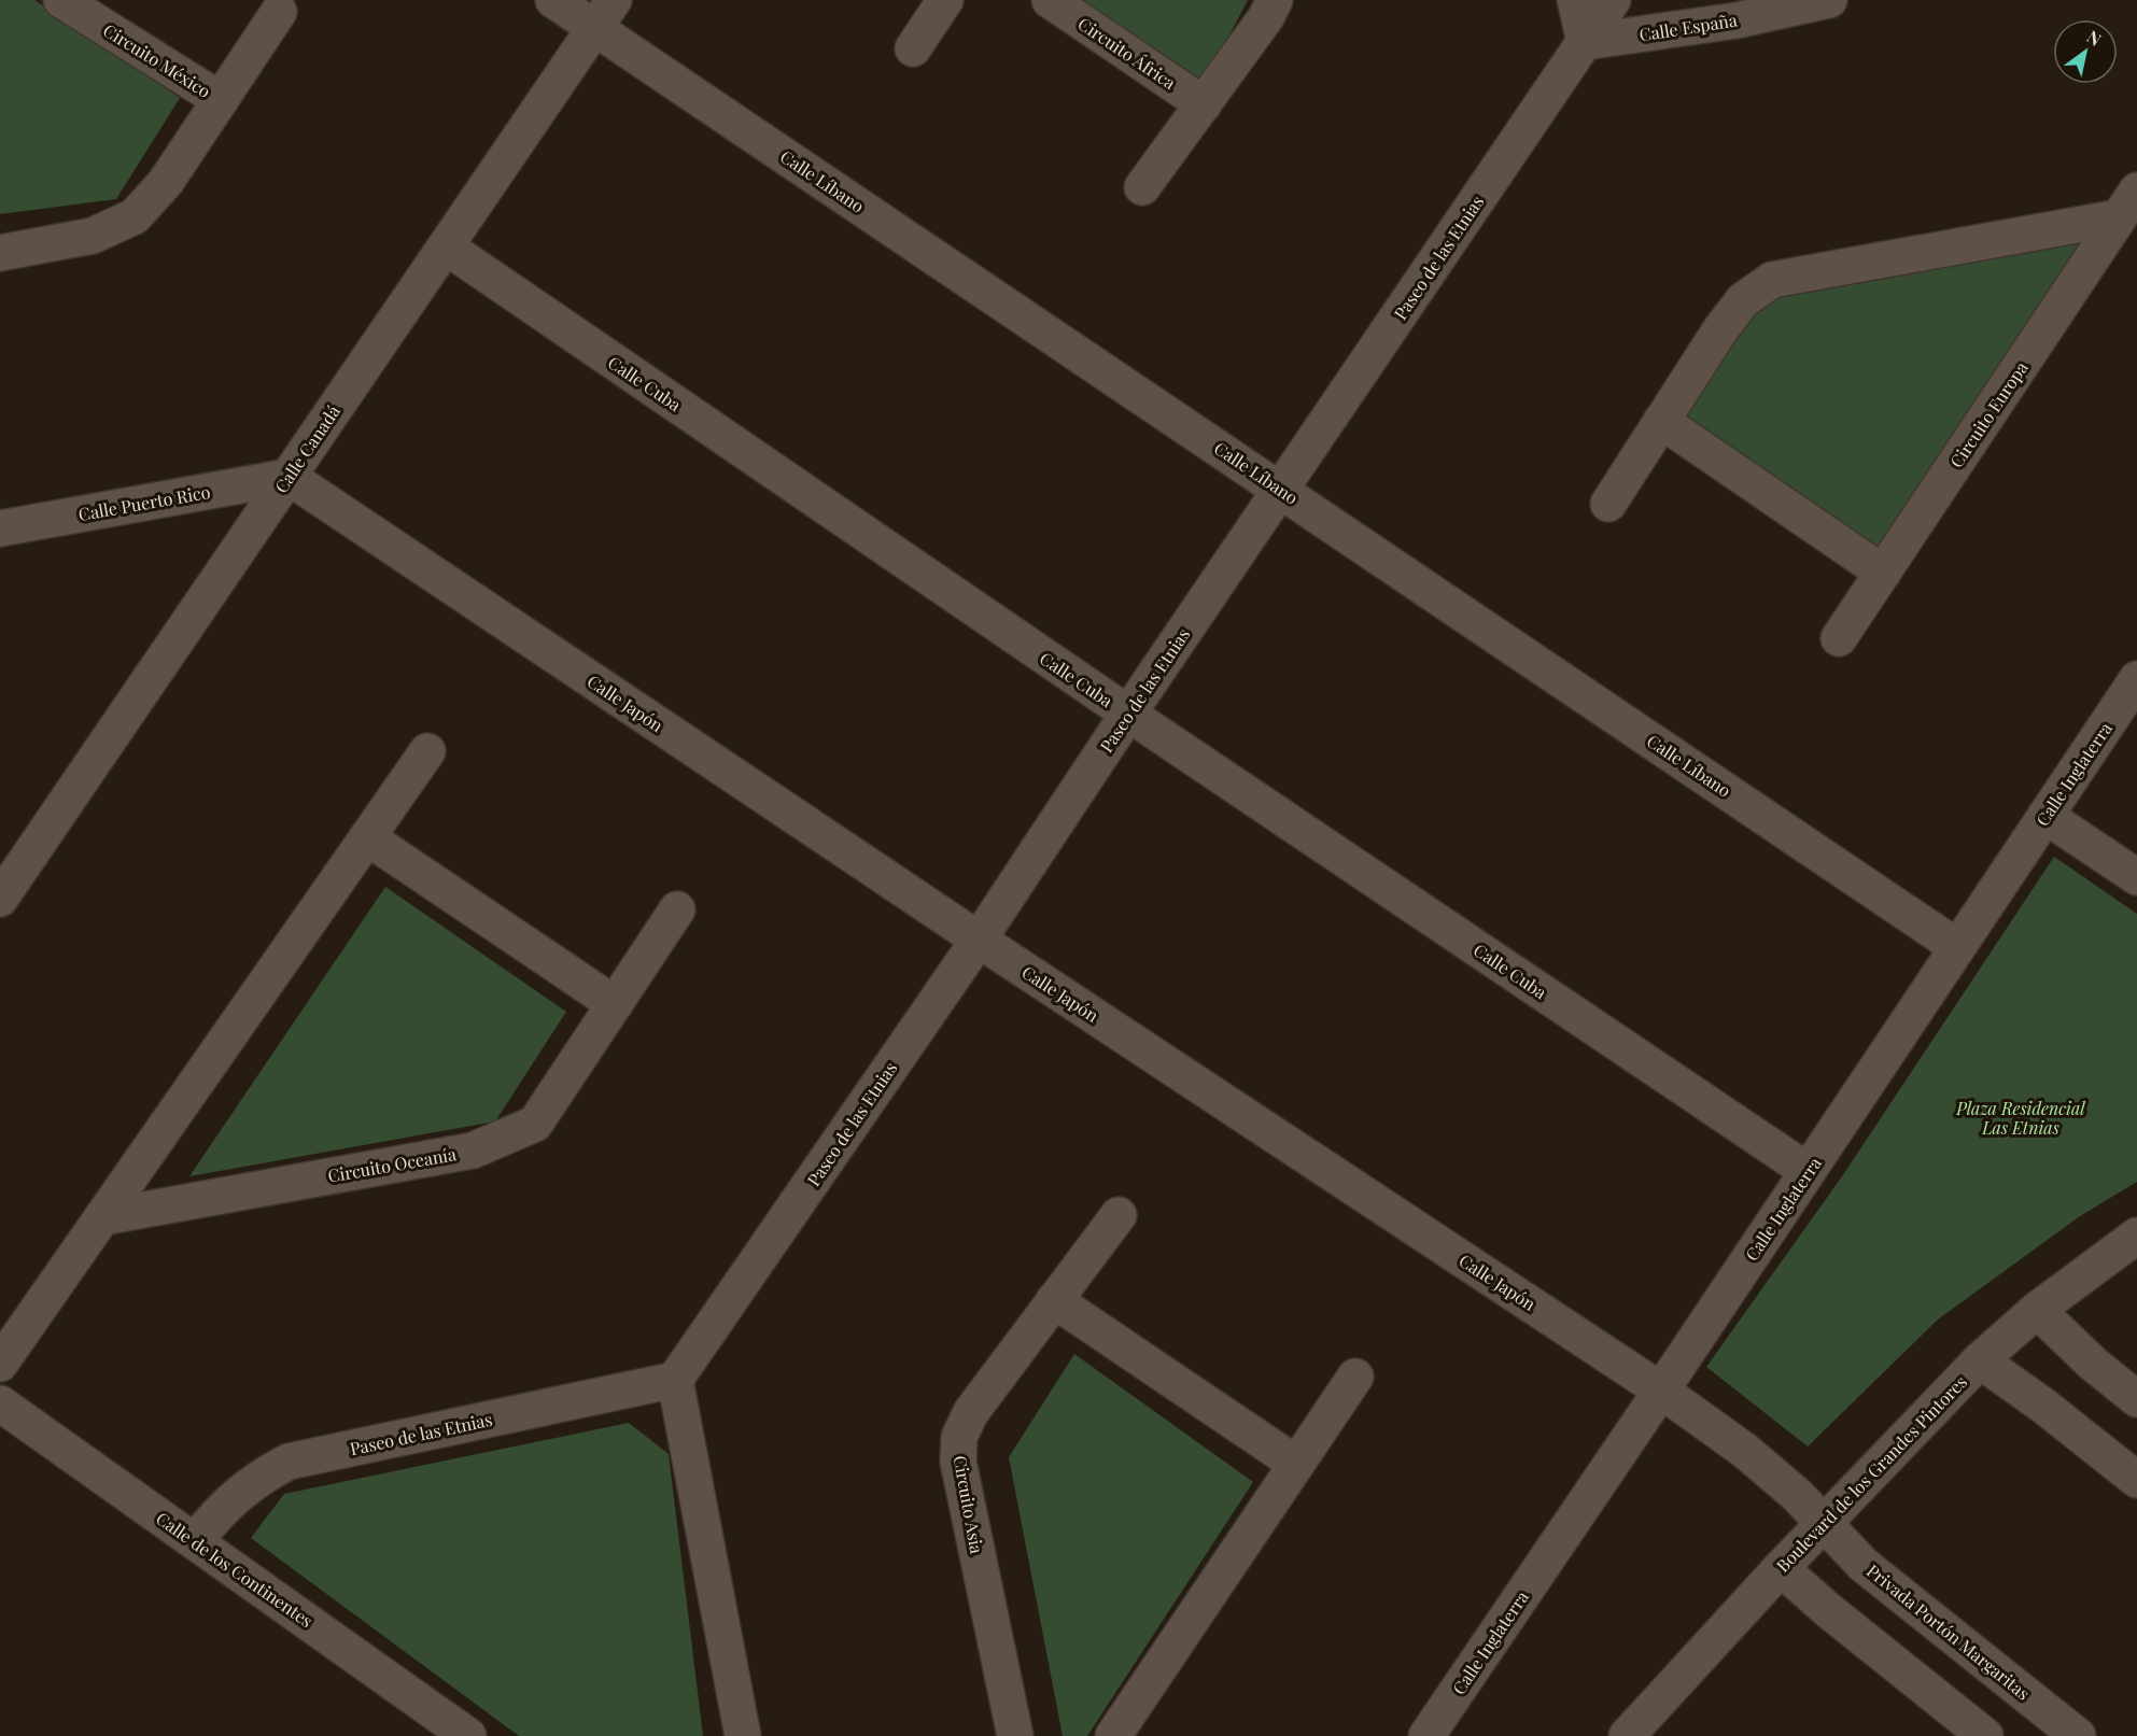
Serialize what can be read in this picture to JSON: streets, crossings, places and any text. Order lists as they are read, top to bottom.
{
  "streets": {
    "street": [
      "Calle España",
      "Circuito África",
      "Circuito México",
      "Calle Líbano",
      "Paseo de las Etnias",
      "Calle Cuba",
      "Circuito Europa",
      "Calle Canadá",
      "Calle Puerto Rico",
      "Calle Japón",
      "Calle Inglaterra",
      "Circuito Oceanía",
      "Boulevard de los Grandes Pintores",
      "Circuito Asia",
      "Calle de los Continentes",
      "Privada Portón Margaritas"
    ]
  },
  "crossings": [
    ["Calle España", "Paseo de las Etnias"],
    ["Calle Líbano", "Paseo de las Etnias"],
    ["Calle Líbano", "Calle Canadá"],
    ["Calle Líbano", "Calle Inglaterra"],
    ["Paseo de las Etnias", "Calle Cuba"],
    ["Paseo de las Etnias", "Calle Japón"],
    ["Paseo de las Etnias", "Calle de los Continentes"],
    ["Calle Cuba", "Calle Canadá"],
    ["Calle Cuba", "Calle Inglaterra"],
    ["Calle Canadá", "Calle Puerto Rico"],
    ["Calle Canadá", "Calle Japón"],
    ["Calle Puerto Rico", "Calle Japón"],
    ["Calle Japón", "Calle Inglaterra"],
    ["Calle Japón", "Boulevard de los Grandes Pintores"],
    ["Calle Japón", "Privada Portón Margaritas"],
    ["Boulevard de los Grandes Pintores", "Privada Portón Margaritas"]
  ],
  "parks": ["Plaza Residencial Las Etnias"],
  "north": "top right"
}
